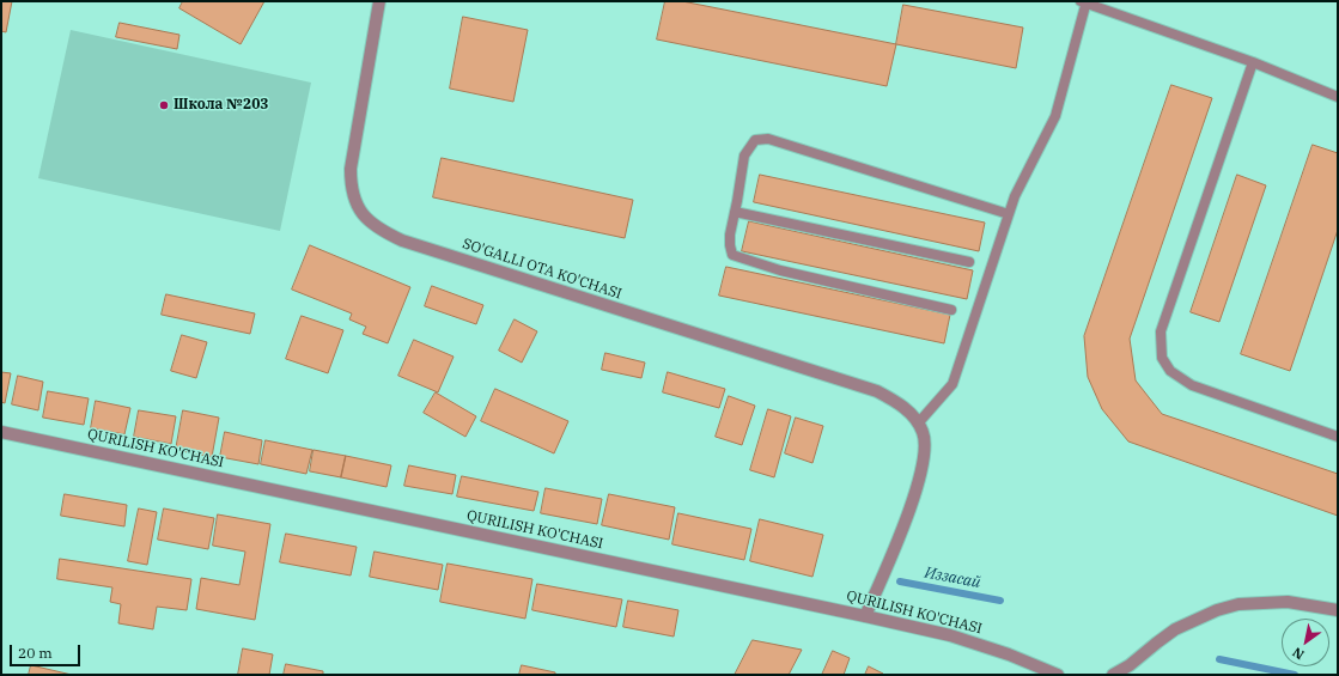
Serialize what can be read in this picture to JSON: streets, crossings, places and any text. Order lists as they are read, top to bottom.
{
  "streets": {
    "street": ["SO'GALLI OTA KO'CHASI", "QURILISH KO'CHASI"]
  },
  "water": ["Иззасай"],
  "places": ["Школа №203"],
  "scale_bar": "20 m",
  "north": "bottom left"
}
